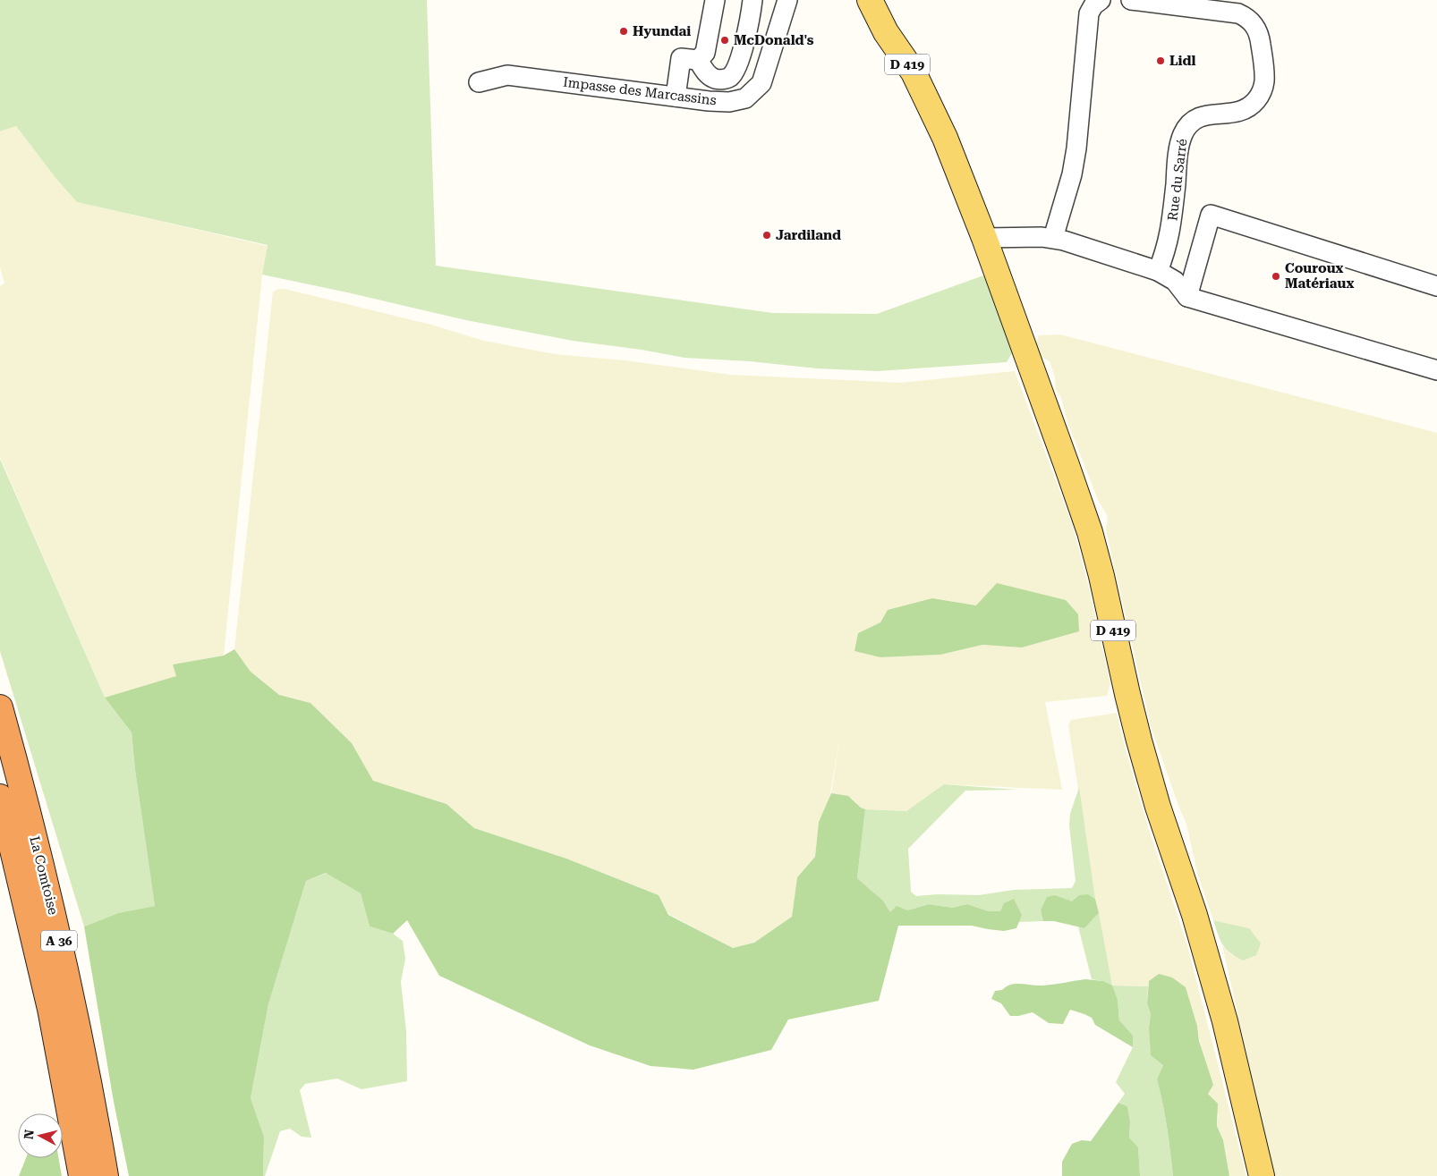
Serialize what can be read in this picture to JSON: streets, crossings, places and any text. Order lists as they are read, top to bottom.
{
  "streets": {
    "highway": ["La Comtoise", "A 36"],
    "main road": ["D 419"],
    "street": ["Impasse des Marcassins", "Rue du Sarré"]
  },
  "places": [
    "Hyundai",
    "McDonald's",
    "Lidl",
    "Jardiland",
    "Couroux Matériaux"
  ],
  "north": "left"
}
